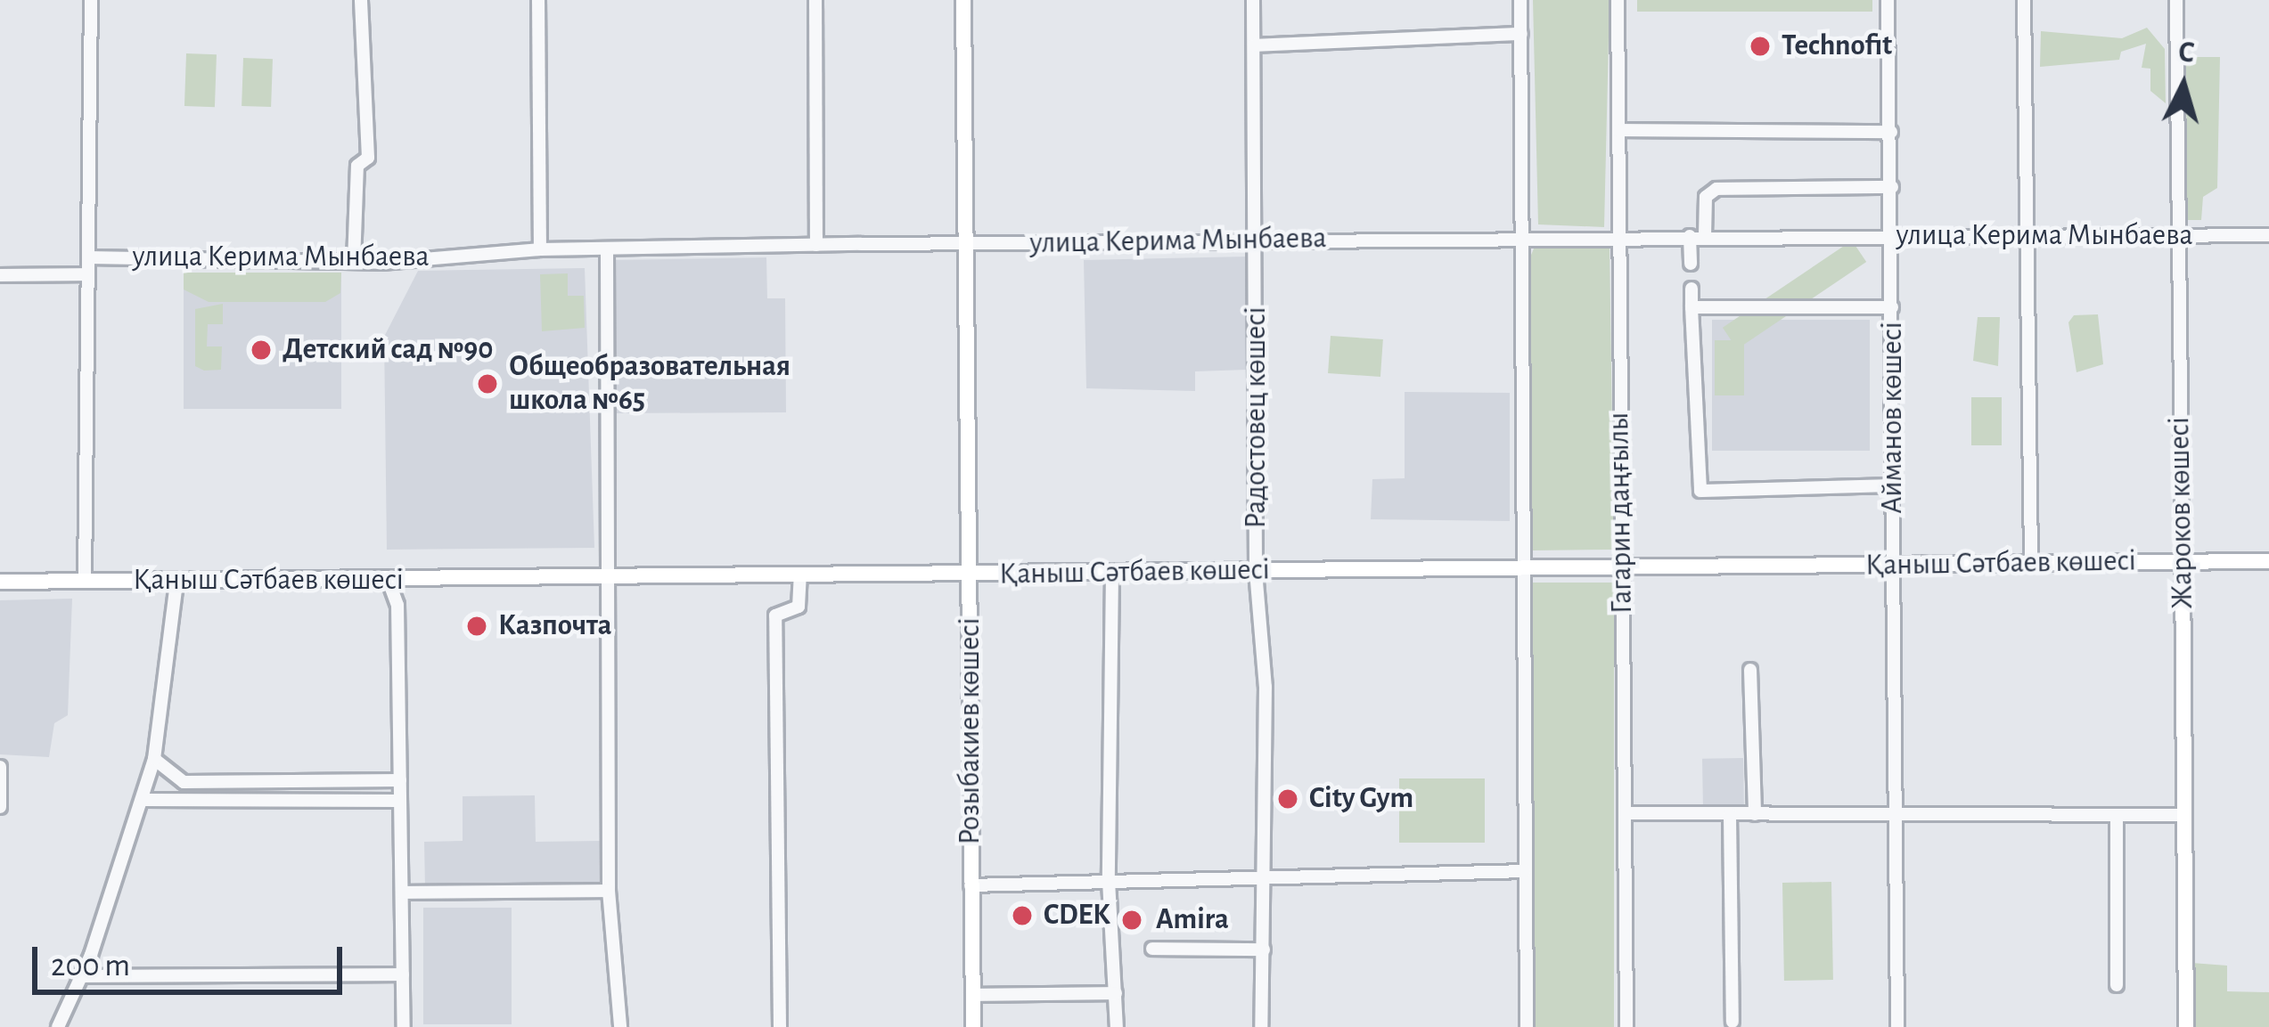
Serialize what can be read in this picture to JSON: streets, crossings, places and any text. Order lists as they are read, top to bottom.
{
  "streets": {
    "main road": ["Жароков көшесі", "Қаныш Сәтбаев көшесі", "Розыбакиев көшесі"],
    "street": [
      "улица Керима Мынбаева",
      "Радостовец көшесі",
      "Айманов көшесі",
      "Гагарин даңғылы"
    ]
  },
  "crossings": [
    ["улица Керима Мынбаева", "Радостовец көшесі"],
    ["улица Керима Мынбаева", "Айманов көшесі"],
    ["улица Керима Мынбаева", "Гагарин даңғылы"],
    ["улица Керима Мынбаева", "Жароков көшесі"],
    ["улица Керима Мынбаева", "Розыбакиев көшесі"],
    ["Радостовец көшесі", "Қаныш Сәтбаев көшесі"],
    ["Айманов көшесі", "Қаныш Сәтбаев көшесі"],
    ["Гагарин даңғылы", "Қаныш Сәтбаев көшесі"],
    ["Жароков көшесі", "Қаныш Сәтбаев көшесі"],
    ["Қаныш Сәтбаев көшесі", "Розыбакиев көшесі"]
  ],
  "places": [
    "Technofit",
    "Детский сад №90",
    "Общеобразовательная школа №65",
    "Казпочта",
    "City Gym",
    "CDEK",
    "Amira"
  ],
  "scale_bar": "200 m",
  "north": "top"
}
